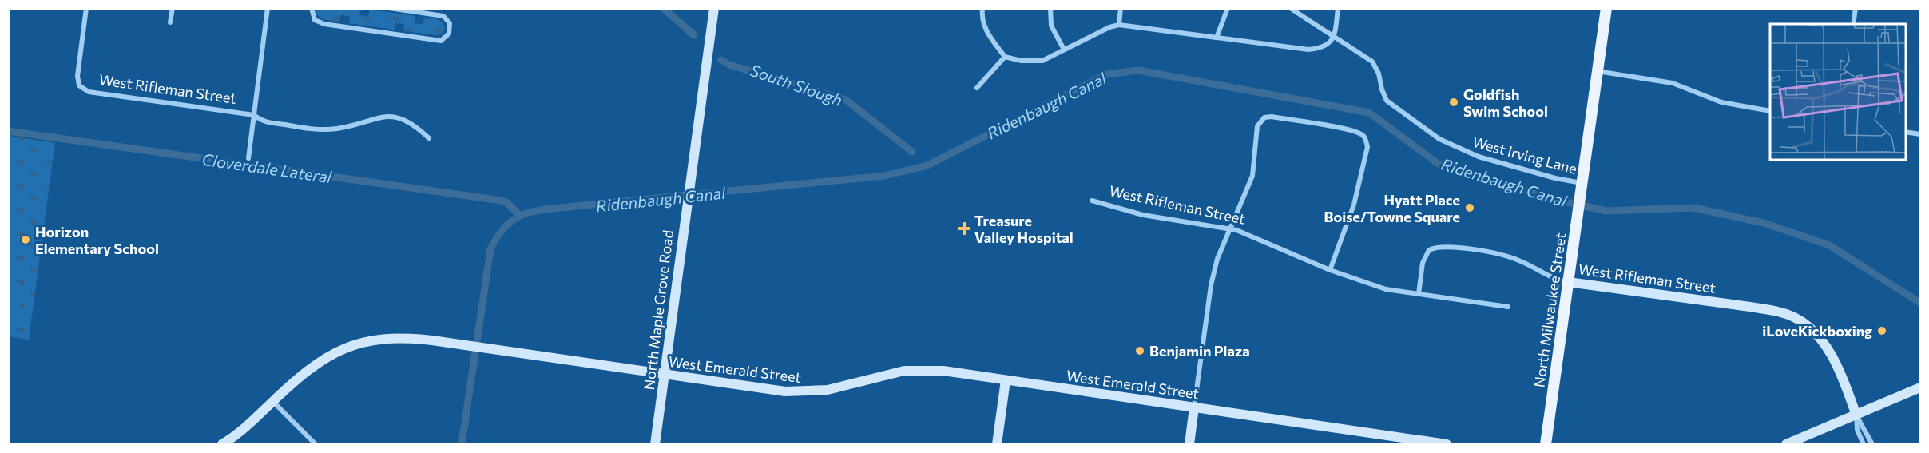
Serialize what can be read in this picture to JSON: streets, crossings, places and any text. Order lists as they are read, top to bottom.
{
  "streets": {
    "main road": [
      "West Rifleman Street",
      "North Maple Grove Road",
      "North Milwaukee Street",
      "West Emerald Street"
    ],
    "street": ["West Irving Lane"]
  },
  "crossings": [
    ["West Rifleman Street", "North Milwaukee Street"],
    ["West Irving Lane", "North Milwaukee Street"],
    ["North Maple Grove Road", "West Emerald Street"]
  ],
  "water": ["South Slough", "Ridenbaugh Canal", "Cloverdale Lateral"],
  "places": {
    "other": [
      "Goldfish Swim School",
      "Hyatt Place Boise/Towne Square",
      "Horizon Elementary School",
      "iLoveKickboxing",
      "Benjamin Plaza"
    ],
    "health": ["Treasure Valley Hospital"]
  }
}
